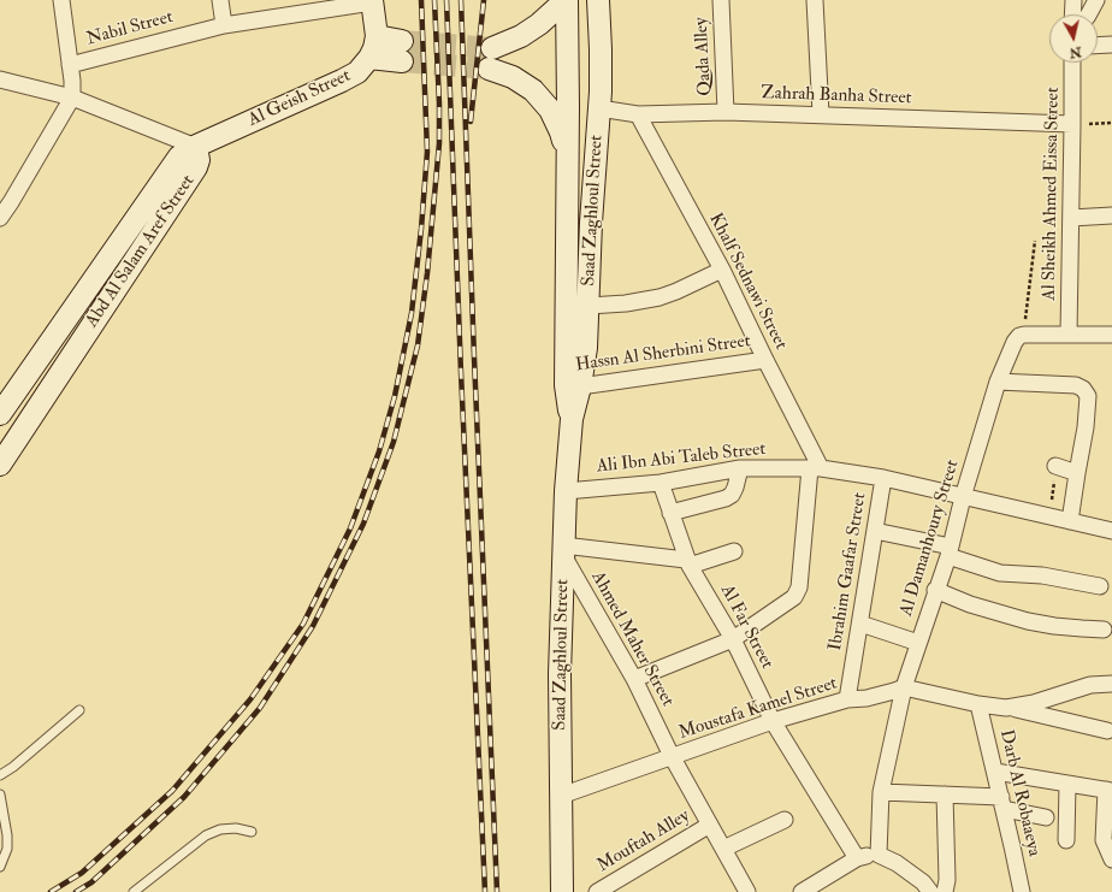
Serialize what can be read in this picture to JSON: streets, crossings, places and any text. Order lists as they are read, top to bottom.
{
  "streets": {
    "main road": ["Al Geish Street", "Saad Zaghloul Street", "Abd Al Salam Aref Street"],
    "street": [
      "Nabil Street",
      "Qada Alley",
      "Zahrah Banha Street",
      "Al Sheikh Ahmed Eissa Street",
      "Khalf Sednawi Street",
      "Hassn Al Sherbini Street",
      "Ali Ibn Abi Taleb Street",
      "Al Damanhoury Street",
      "Ibrahim Gaafar Street",
      "Al Far Street",
      "Ahmed Maher Street",
      "Moustafa Kamel Street",
      "Darb Al Robaaeya",
      "Mouftah Alley"
    ]
  },
  "crossings": [
    ["Nabil Street", "Al Geish Street"],
    ["Qada Alley", "Zahrah Banha Street"],
    ["Zahrah Banha Street", "Al Sheikh Ahmed Eissa Street"],
    ["Zahrah Banha Street", "Saad Zaghloul Street"],
    ["Zahrah Banha Street", "Khalf Sednawi Street"],
    ["Al Geish Street", "Abd Al Salam Aref Street"],
    ["Saad Zaghloul Street", "Hassn Al Sherbini Street"],
    ["Saad Zaghloul Street", "Ali Ibn Abi Taleb Street"],
    ["Saad Zaghloul Street", "Ahmed Maher Street"],
    ["Saad Zaghloul Street", "Moustafa Kamel Street"],
    ["Khalf Sednawi Street", "Hassn Al Sherbini Street"],
    ["Khalf Sednawi Street", "Ali Ibn Abi Taleb Street"],
    ["Ali Ibn Abi Taleb Street", "Al Damanhoury Street"],
    ["Ali Ibn Abi Taleb Street", "Ibrahim Gaafar Street"],
    ["Ali Ibn Abi Taleb Street", "Al Far Street"],
    ["Al Damanhoury Street", "Moustafa Kamel Street"],
    ["Ibrahim Gaafar Street", "Moustafa Kamel Street"],
    ["Al Far Street", "Moustafa Kamel Street"],
    ["Ahmed Maher Street", "Moustafa Kamel Street"],
    ["Ahmed Maher Street", "Mouftah Alley"],
    ["Moustafa Kamel Street", "Darb Al Robaaeya"]
  ],
  "north": "bottom"
}
